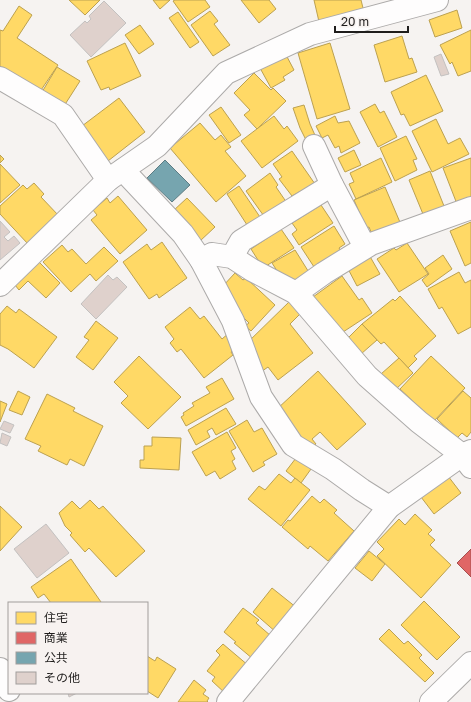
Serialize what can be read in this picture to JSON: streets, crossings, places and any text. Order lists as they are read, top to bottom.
{
  "legend": [
    "住宅",
    "商業",
    "公共",
    "その他"
  ],
  "scale_bar": "20 m"
}
